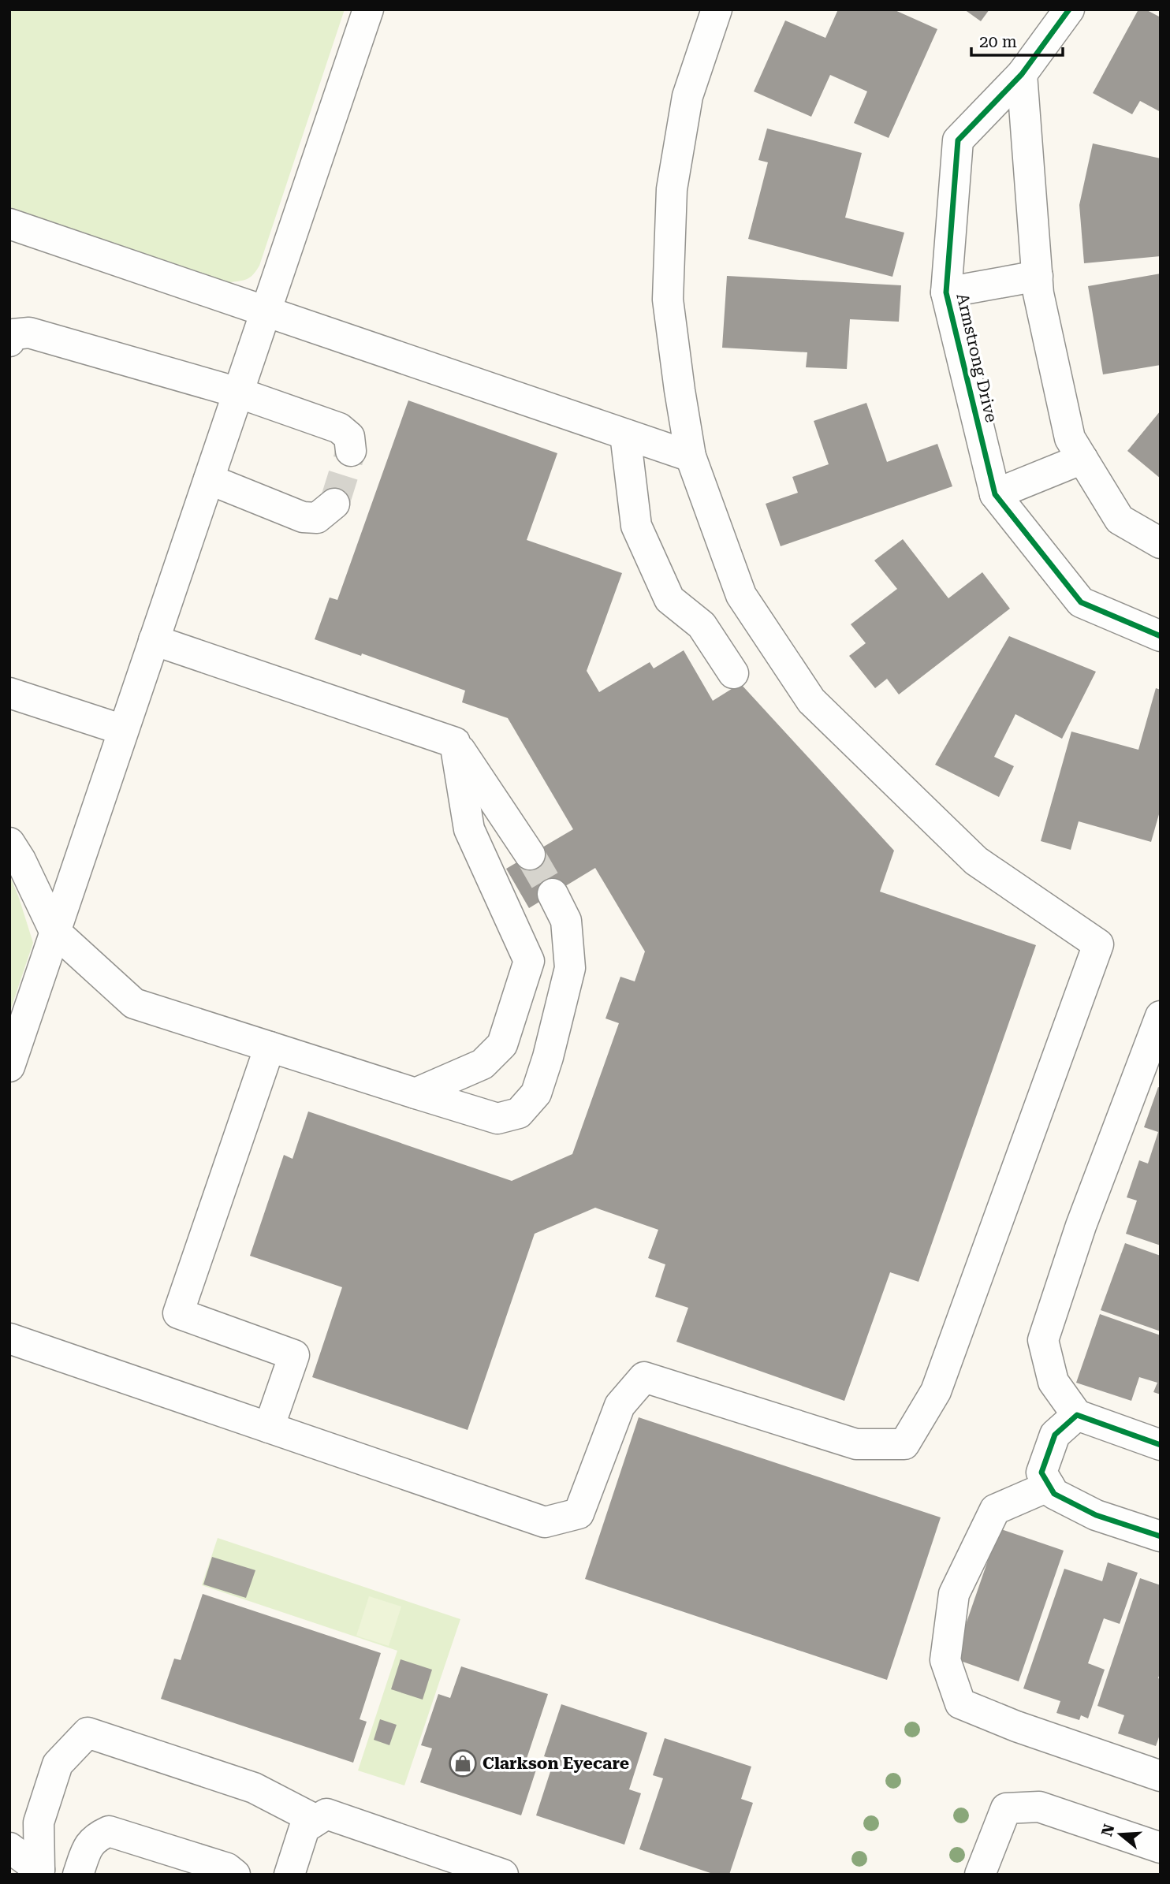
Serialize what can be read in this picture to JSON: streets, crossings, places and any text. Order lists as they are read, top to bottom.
{
  "streets": {
    "street": ["Armstrong Drive"]
  },
  "places": {
    "shop": ["Clarkson Eyecare"]
  },
  "scale_bar": "20 m",
  "north": "left"
}
